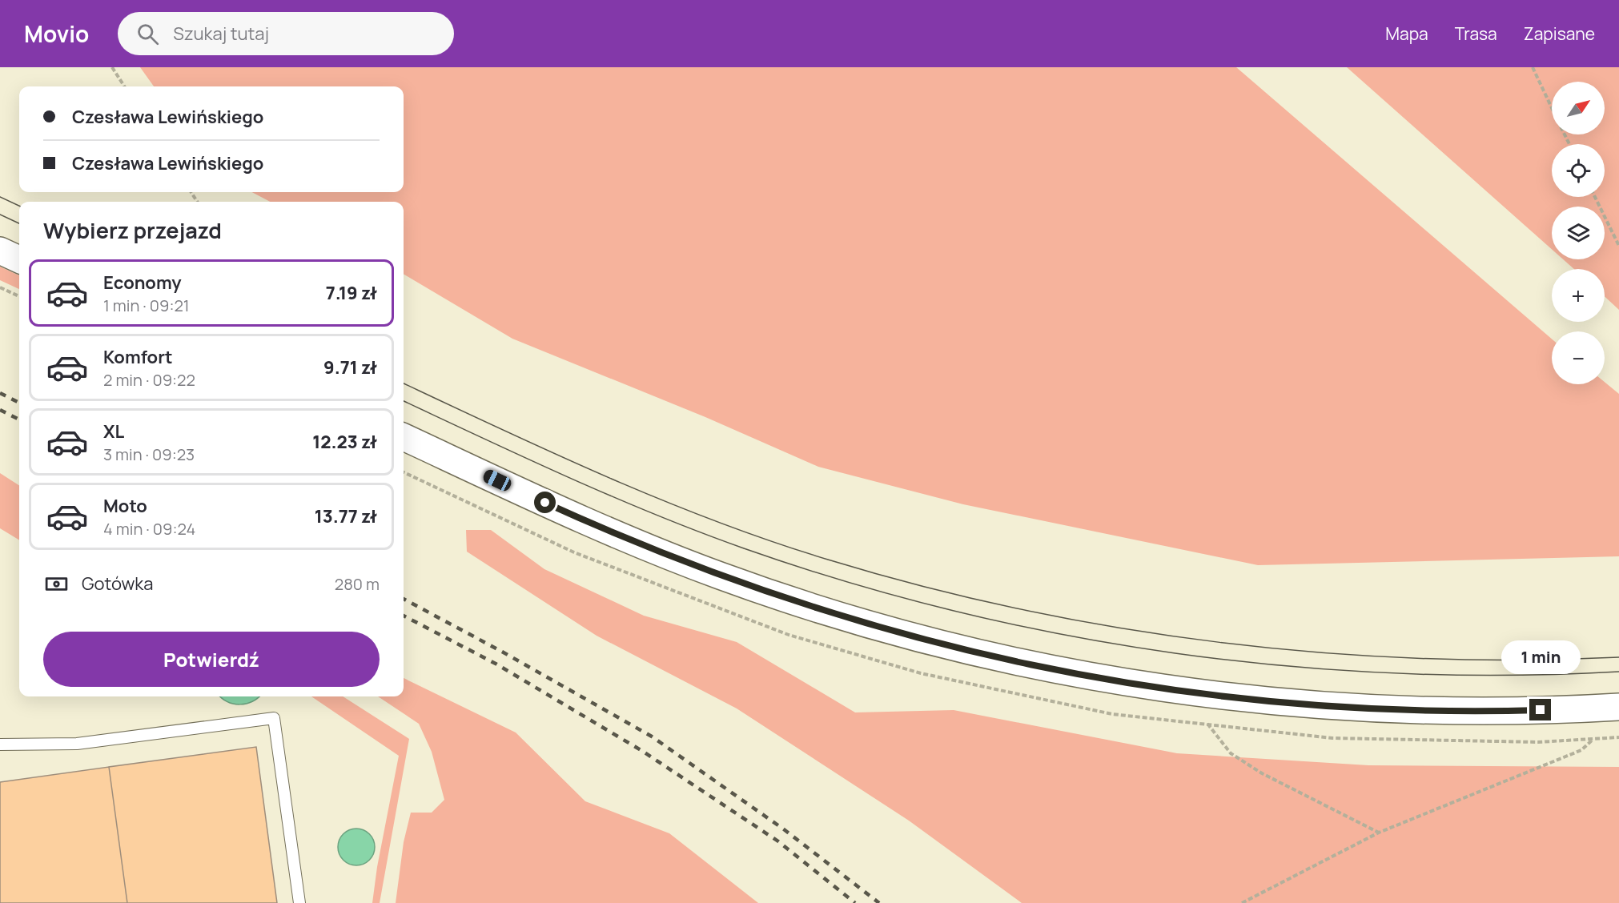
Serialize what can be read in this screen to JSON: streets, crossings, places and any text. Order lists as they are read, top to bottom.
{
  "north": "top right",
  "page": {
    "header": "Movio",
    "search": "Szukaj tutaj",
    "nav": ["Mapa", "Trasa", "Zapisane"],
    "map_buttons": ["+", "−"],
    "banner": ["Czesława Lewińskiego", "Czesława Lewińskiego"],
    "heading": "Wybierz przejazd",
    "list": [
      {
        "name": "Economy",
        "note": "1 min · 09:21",
        "value": "7.19 zł"
      },
      {
        "name": "Komfort",
        "note": "2 min · 09:22",
        "value": "9.71 zł"
      },
      {
        "name": "XL",
        "note": "3 min · 09:23",
        "value": "12.23 zł"
      },
      {
        "name": "Moto",
        "note": "4 min · 09:24",
        "value": "13.77 zł"
      }
    ],
    "pay": ["Gotówka", "280 m"],
    "buttons": "Potwierdź",
    "bubble": "1 min"
  }
}
